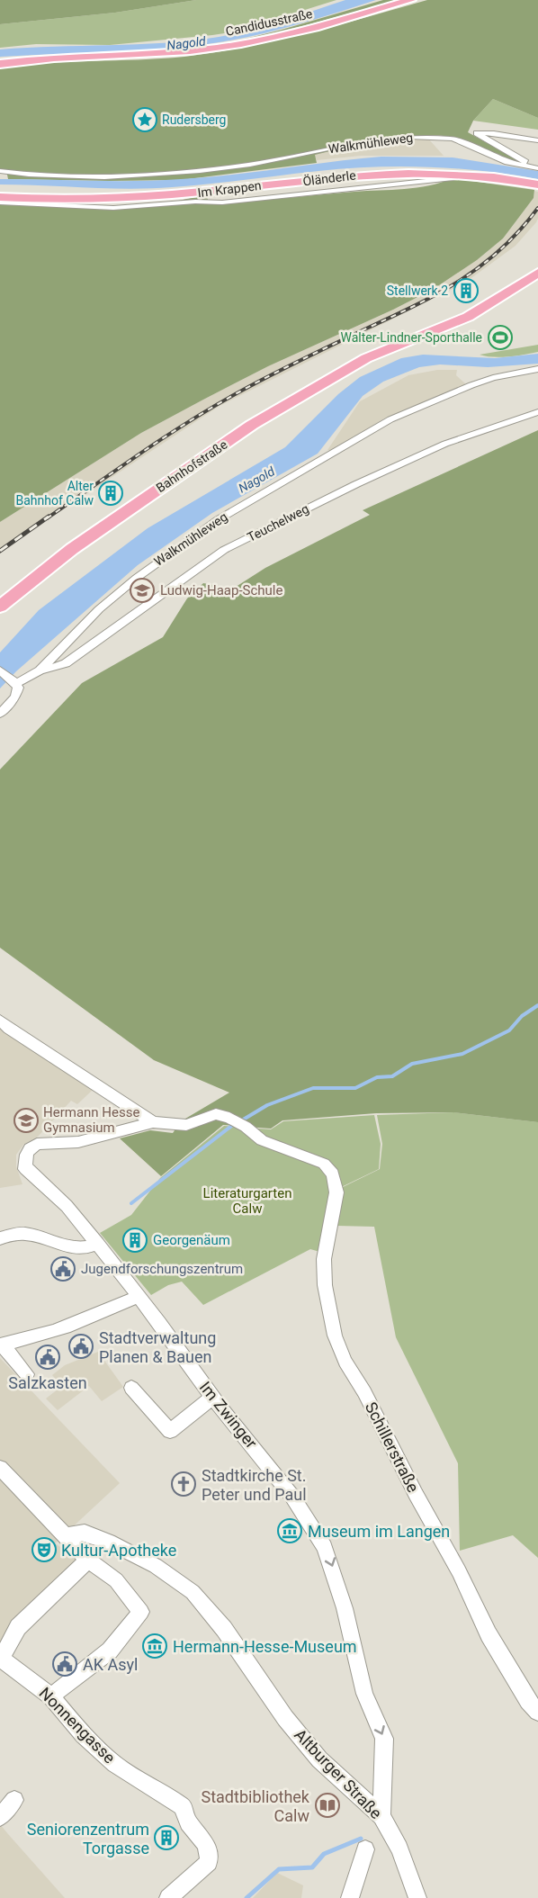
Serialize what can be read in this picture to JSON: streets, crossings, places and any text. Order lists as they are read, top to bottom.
{
  "streets": {
    "main road": ["Candidusstraße", "Im Krappen", "Bahnhofstraße"],
    "street": [
      "Walkmühleweg",
      "Öländerle",
      "Teuchelweg",
      "Im Zwinger",
      "Schillerstraße",
      "Nonnengasse",
      "Altburger Straße"
    ]
  },
  "crossings": [
    ["Walkmühleweg", "Teuchelweg"],
    ["Öländerle", "Im Krappen"],
    ["Im Zwinger", "Schillerstraße"],
    ["Im Zwinger", "Altburger Straße"]
  ],
  "one_way": ["Im Zwinger"],
  "water": ["Nagold"],
  "parks": ["Literaturgarten Calw"],
  "places": {
    "place": ["Rudersberg"],
    "building": [
      "Stellwerk 2",
      "Alter Bahnhof Calw",
      "Georgenäum",
      "Seniorenzentrum Torgasse"
    ],
    "sports": ["Walter-Lindner-Sporthalle"],
    "school or university": ["Ludwig-Haap-Schule", "Hermann Hesse Gymnasium"],
    "public building": [
      "Jugendforschungszentrum",
      "Stadtverwaltung Planen & Bauen",
      "Salzkasten",
      "AK Asyl"
    ],
    "church": ["Stadtkirche St. Peter und Paul"],
    "museum": ["Museum im Langen", "Hermann-Hesse-Museum"],
    "theatre": ["Kultur-Apotheke"],
    "library": ["Stadtbibliothek Calw"]
  }
}
